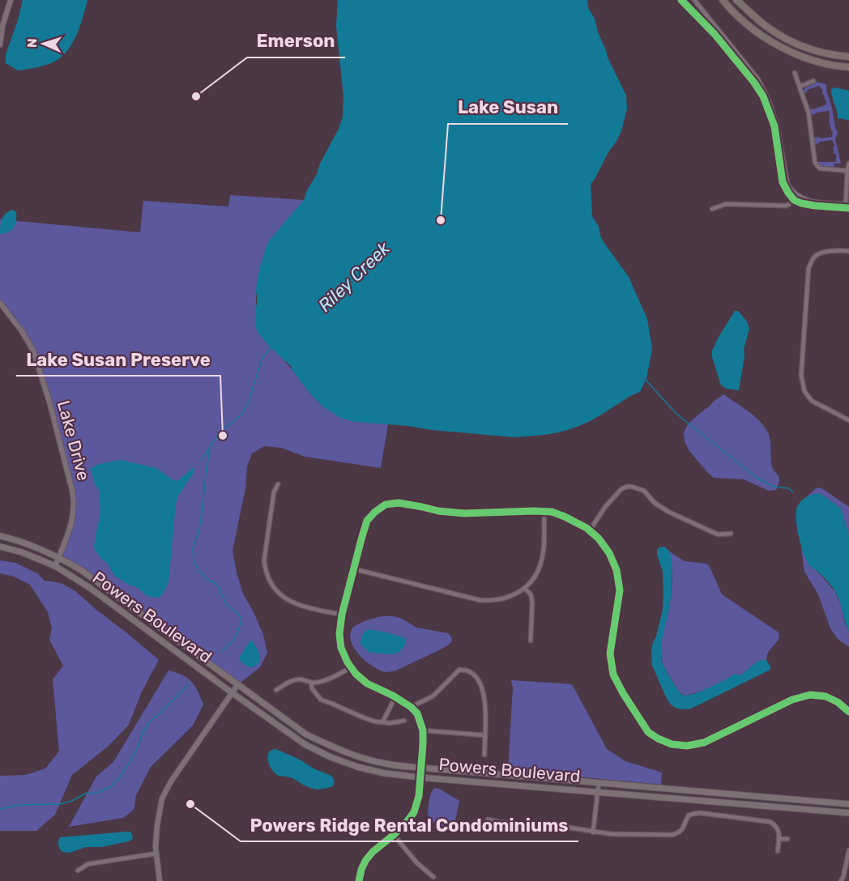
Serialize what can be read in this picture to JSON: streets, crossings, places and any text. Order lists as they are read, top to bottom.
{
  "streets": {
    "main road": ["Powers Boulevard"],
    "street": ["Lake Drive"]
  },
  "crossings": [
    ["Lake Drive", "Powers Boulevard"]
  ],
  "water": ["Riley Creek"],
  "places": [
    "Emerson",
    "Lake Susan",
    "Lake Susan Preserve",
    "Powers Ridge Rental Condominiums"
  ],
  "north": "left"
}
